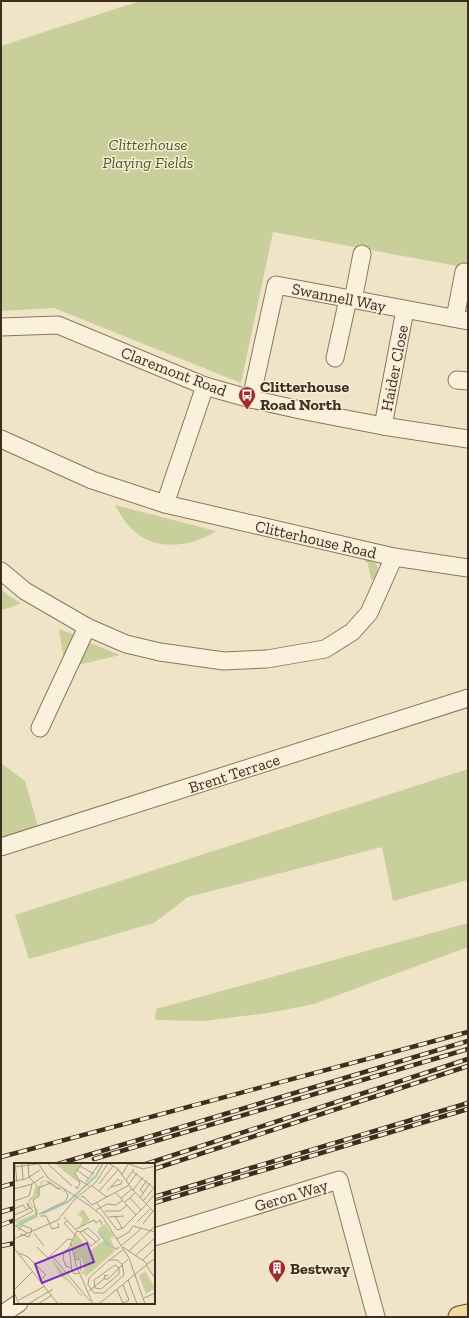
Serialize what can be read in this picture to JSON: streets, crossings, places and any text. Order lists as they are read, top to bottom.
{
  "streets": {
    "street": [
      "Swannell Way",
      "Haider Close",
      "Claremont Road",
      "Clitterhouse Road",
      "Brent Terrace",
      "Geron Way"
    ]
  },
  "crossings": [
    ["Swannell Way", "Haider Close"],
    ["Swannell Way", "Claremont Road"],
    ["Haider Close", "Claremont Road"]
  ],
  "parks": ["Clitterhouse Playing Fields"],
  "places": {
    "bus stop": ["Clitterhouse Road North"],
    "building": ["Bestway"]
  }
}
